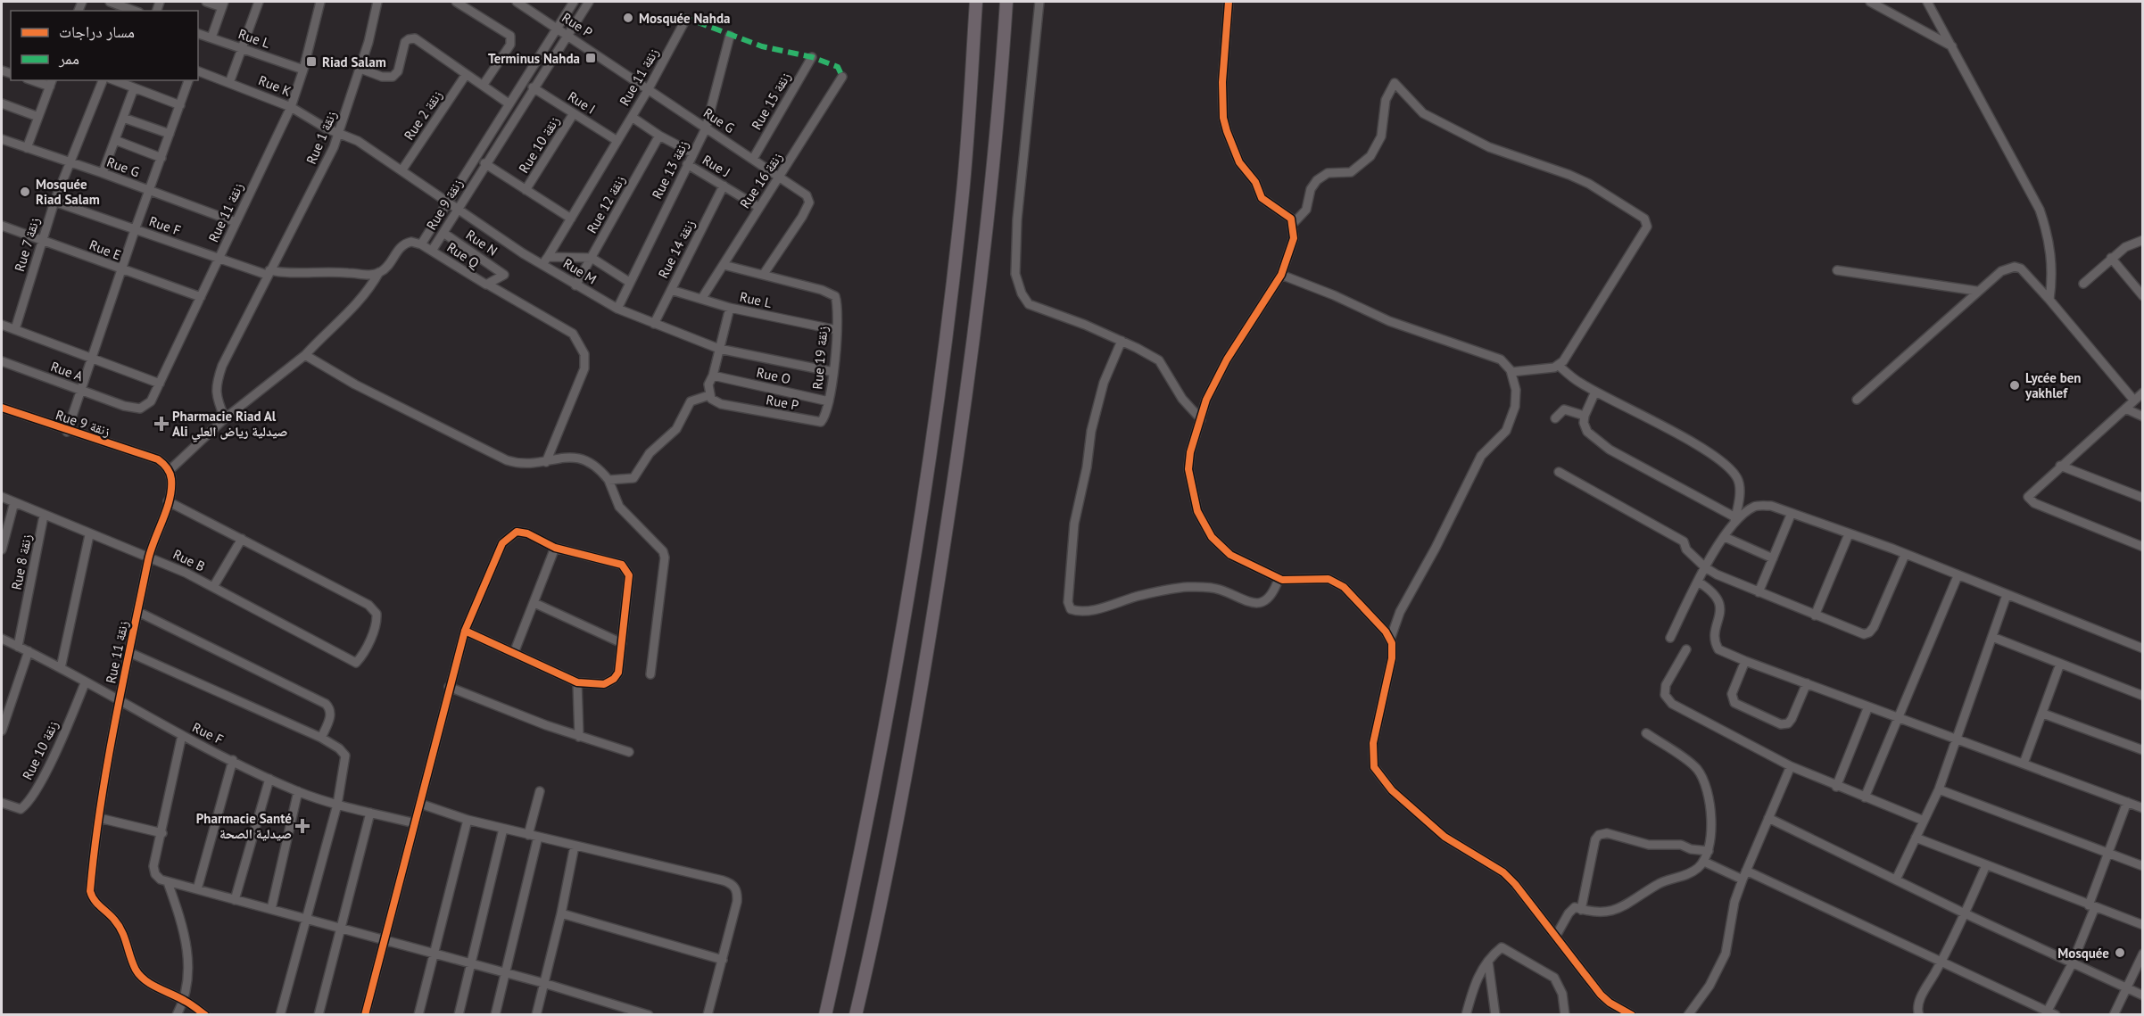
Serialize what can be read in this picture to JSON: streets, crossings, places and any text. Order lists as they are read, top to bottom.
{
  "streets": {
    "street": [
      "Rue P",
      "Rue L",
      "Rue 11 زنقة",
      "Rue K",
      "Rue 15 زنقة",
      "Rue I",
      "Rue 2 زنقة",
      "Rue G",
      "Rue 1 زنقة",
      "Rue 10 زنقة",
      "Rue J",
      "Rue 13 زنقة",
      "Rue 16 زنقة",
      "Rue 9 زنقة",
      "Rue 12 زنقة",
      "Rue F",
      "Rue N",
      "Rue 7 زنقة",
      "Rue 14 زنقة",
      "Rue E",
      "Rue Q",
      "Rue M",
      "Rue 19 زنقة",
      "Rue A",
      "Rue O",
      "Rue B",
      "Rue 8 زنقة"
    ]
  },
  "crossings": [
    ["Rue P", "Rue G"],
    ["Rue P", "Rue 9 زنقة"],
    ["Rue P", "Rue 19 زنقة"],
    ["Rue L", "Rue 11 زنقة"],
    ["Rue L", "Rue 16 زنقة"],
    ["Rue L", "Rue 14 زنقة"],
    ["Rue L", "Rue 19 زنقة"],
    ["Rue 11 زنقة", "Rue K"],
    ["Rue 11 زنقة", "Rue I"],
    ["Rue 11 زنقة", "Rue G"],
    ["Rue 11 زنقة", "Rue 9 زنقة"],
    ["Rue 11 زنقة", "Rue F"],
    ["Rue 11 زنقة", "Rue E"],
    ["Rue 11 زنقة", "Rue M"],
    ["Rue 11 زنقة", "Rue A"],
    ["Rue 11 زنقة", "Rue B"],
    ["Rue K", "Rue 1 زنقة"],
    ["Rue K", "Rue M"],
    ["Rue 15 زنقة", "Rue G"],
    ["Rue I", "Rue 10 زنقة"],
    ["Rue I", "Rue 9 زنقة"],
    ["Rue 2 زنقة", "Rue M"],
    ["Rue G", "Rue 13 زنقة"],
    ["Rue G", "Rue 16 زنقة"],
    ["Rue G", "Rue 9 زنقة"],
    ["Rue G", "Rue 7 زنقة"],
    ["Rue G", "Rue 19 زنقة"],
    ["Rue 1 زنقة", "Rue F"],
    ["Rue 1 زنقة", "Rue M"],
    ["Rue 10 زنقة", "Rue F"],
    ["Rue J", "Rue 13 زنقة"],
    ["Rue J", "Rue 16 زنقة"],
    ["Rue J", "Rue 14 زنقة"],
    ["Rue 13 زنقة", "Rue M"],
    ["Rue 9 زنقة", "Rue F"],
    ["Rue 9 زنقة", "Rue N"],
    ["Rue 9 زنقة", "Rue E"],
    ["Rue 9 زنقة", "Rue Q"],
    ["Rue 9 زنقة", "Rue M"],
    ["Rue 9 زنقة", "Rue A"],
    ["Rue 12 زنقة", "Rue M"],
    ["Rue F", "Rue 7 زنقة"],
    ["Rue F", "Rue 8 زنقة"],
    ["Rue N", "Rue Q"],
    ["Rue 7 زنقة", "Rue E"],
    ["Rue 14 زنقة", "Rue M"],
    ["Rue M", "Rue 19 زنقة"],
    ["Rue 19 زنقة", "Rue O"],
    ["Rue B", "Rue 8 زنقة"]
  ],
  "places": {
    "other": [
      "Mosquée Nahda",
      "Mosquée Riad Salam",
      "Lycée ben yakhlef",
      "Mosquée"
    ],
    "transit": ["Terminus Nahda", "Riad Salam"],
    "health": ["Pharmacie Riad Al Ali صيدلية رياض العلي", "Pharmacie Santé صيدلية الصحة"]
  },
  "legend": ["مسار دراجات", "ممر"]
}
